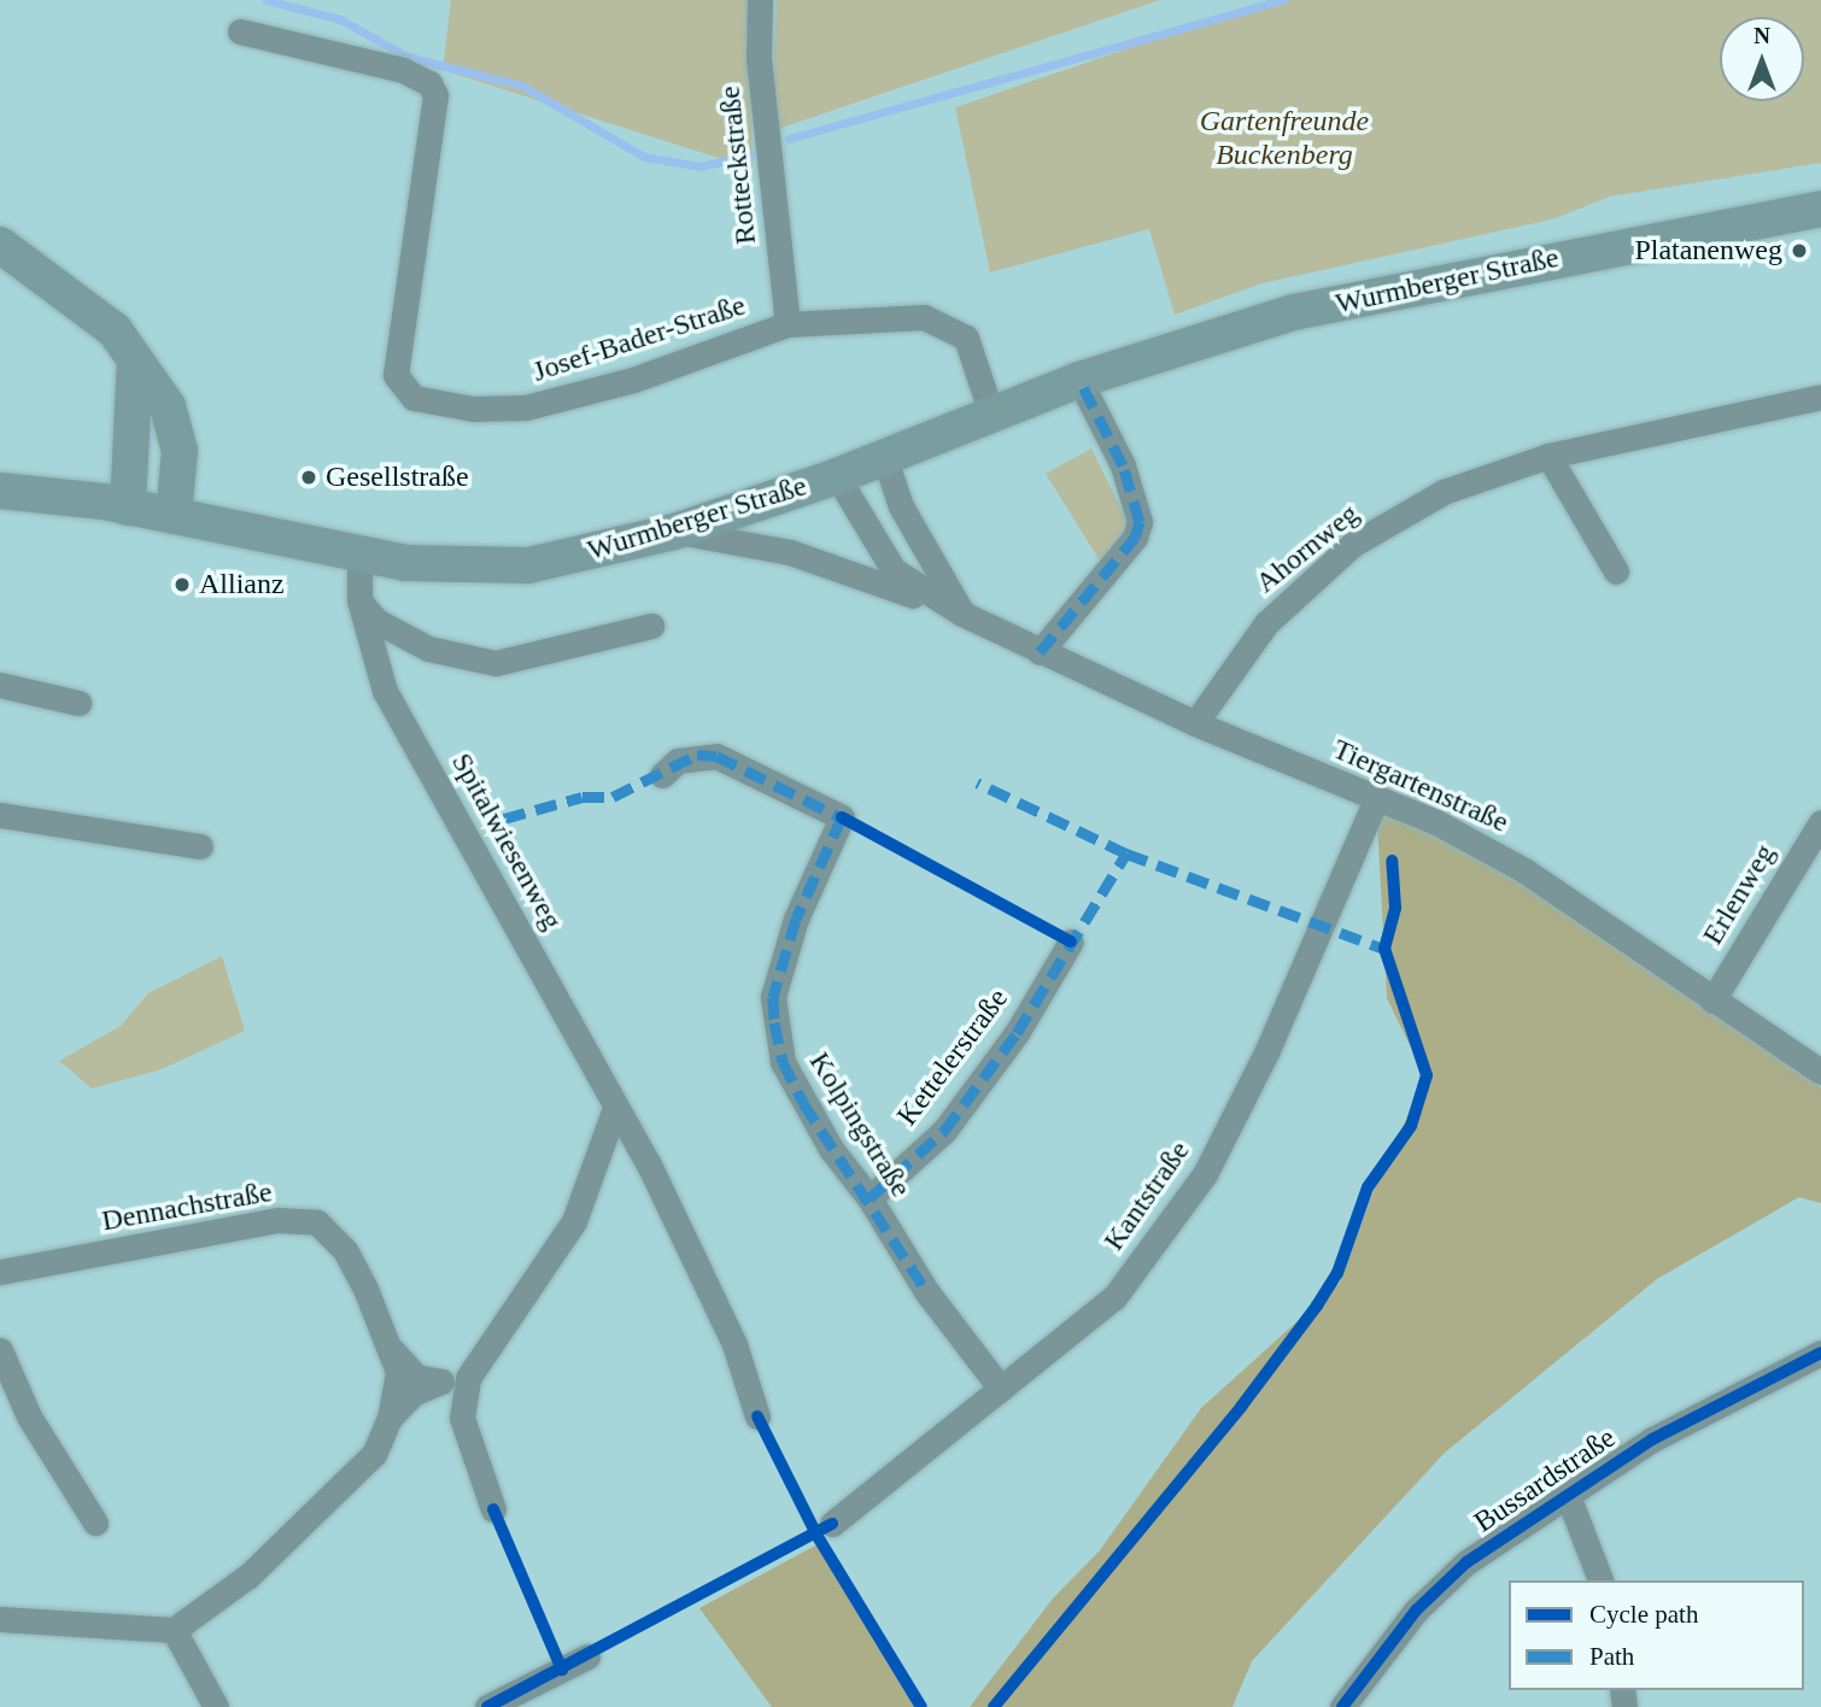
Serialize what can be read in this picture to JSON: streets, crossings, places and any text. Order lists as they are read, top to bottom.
{
  "streets": {
    "main road": ["Wurmberger Straße"],
    "street": [
      "Rotteckstraße",
      "Josef-Bader-Straße",
      "Ahornweg",
      "Tiergartenstraße",
      "Spitalwiesenweg",
      "Erlenweg",
      "Kettelerstraße",
      "Kolpingstraße",
      "Kantstraße",
      "Dennachstraße",
      "Bussardstraße"
    ]
  },
  "crossings": [
    ["Rotteckstraße", "Josef-Bader-Straße"],
    ["Wurmberger Straße", "Josef-Bader-Straße"],
    ["Wurmberger Straße", "Tiergartenstraße"],
    ["Wurmberger Straße", "Spitalwiesenweg"],
    ["Ahornweg", "Tiergartenstraße"],
    ["Tiergartenstraße", "Erlenweg"],
    ["Tiergartenstraße", "Kantstraße"],
    ["Kettelerstraße", "Kolpingstraße"],
    ["Kolpingstraße", "Kantstraße"]
  ],
  "parks": ["Gartenfreunde Buckenberg"],
  "places": ["Platanenweg", "Gesellstraße", "Allianz"],
  "legend": ["Cycle path", "Path"],
  "north": "top"
}
